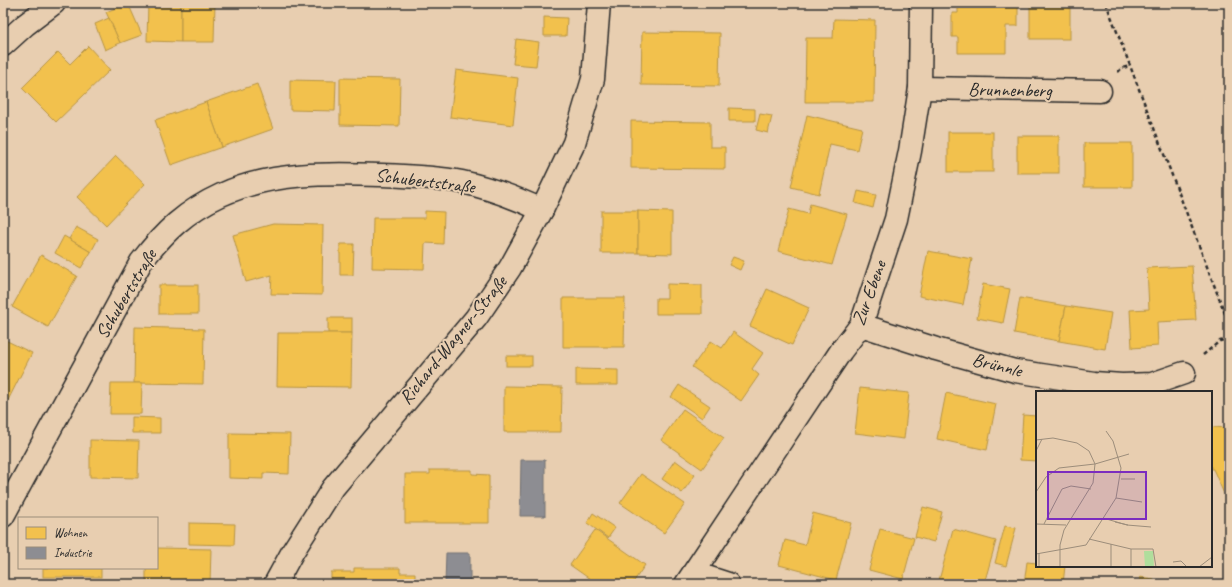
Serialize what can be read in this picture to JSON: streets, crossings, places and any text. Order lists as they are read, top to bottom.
{
  "streets": {
    "street": [
      "Brunnenberg",
      "Schubertstraße",
      "Zur Ebene",
      "Richard-Wagner-Straße",
      "Brünnle"
    ]
  },
  "crossings": [
    ["Brunnenberg", "Zur Ebene"],
    ["Schubertstraße", "Richard-Wagner-Straße"],
    ["Zur Ebene", "Brünnle"]
  ],
  "legend": ["Wohnen", "Industrie"]
}
